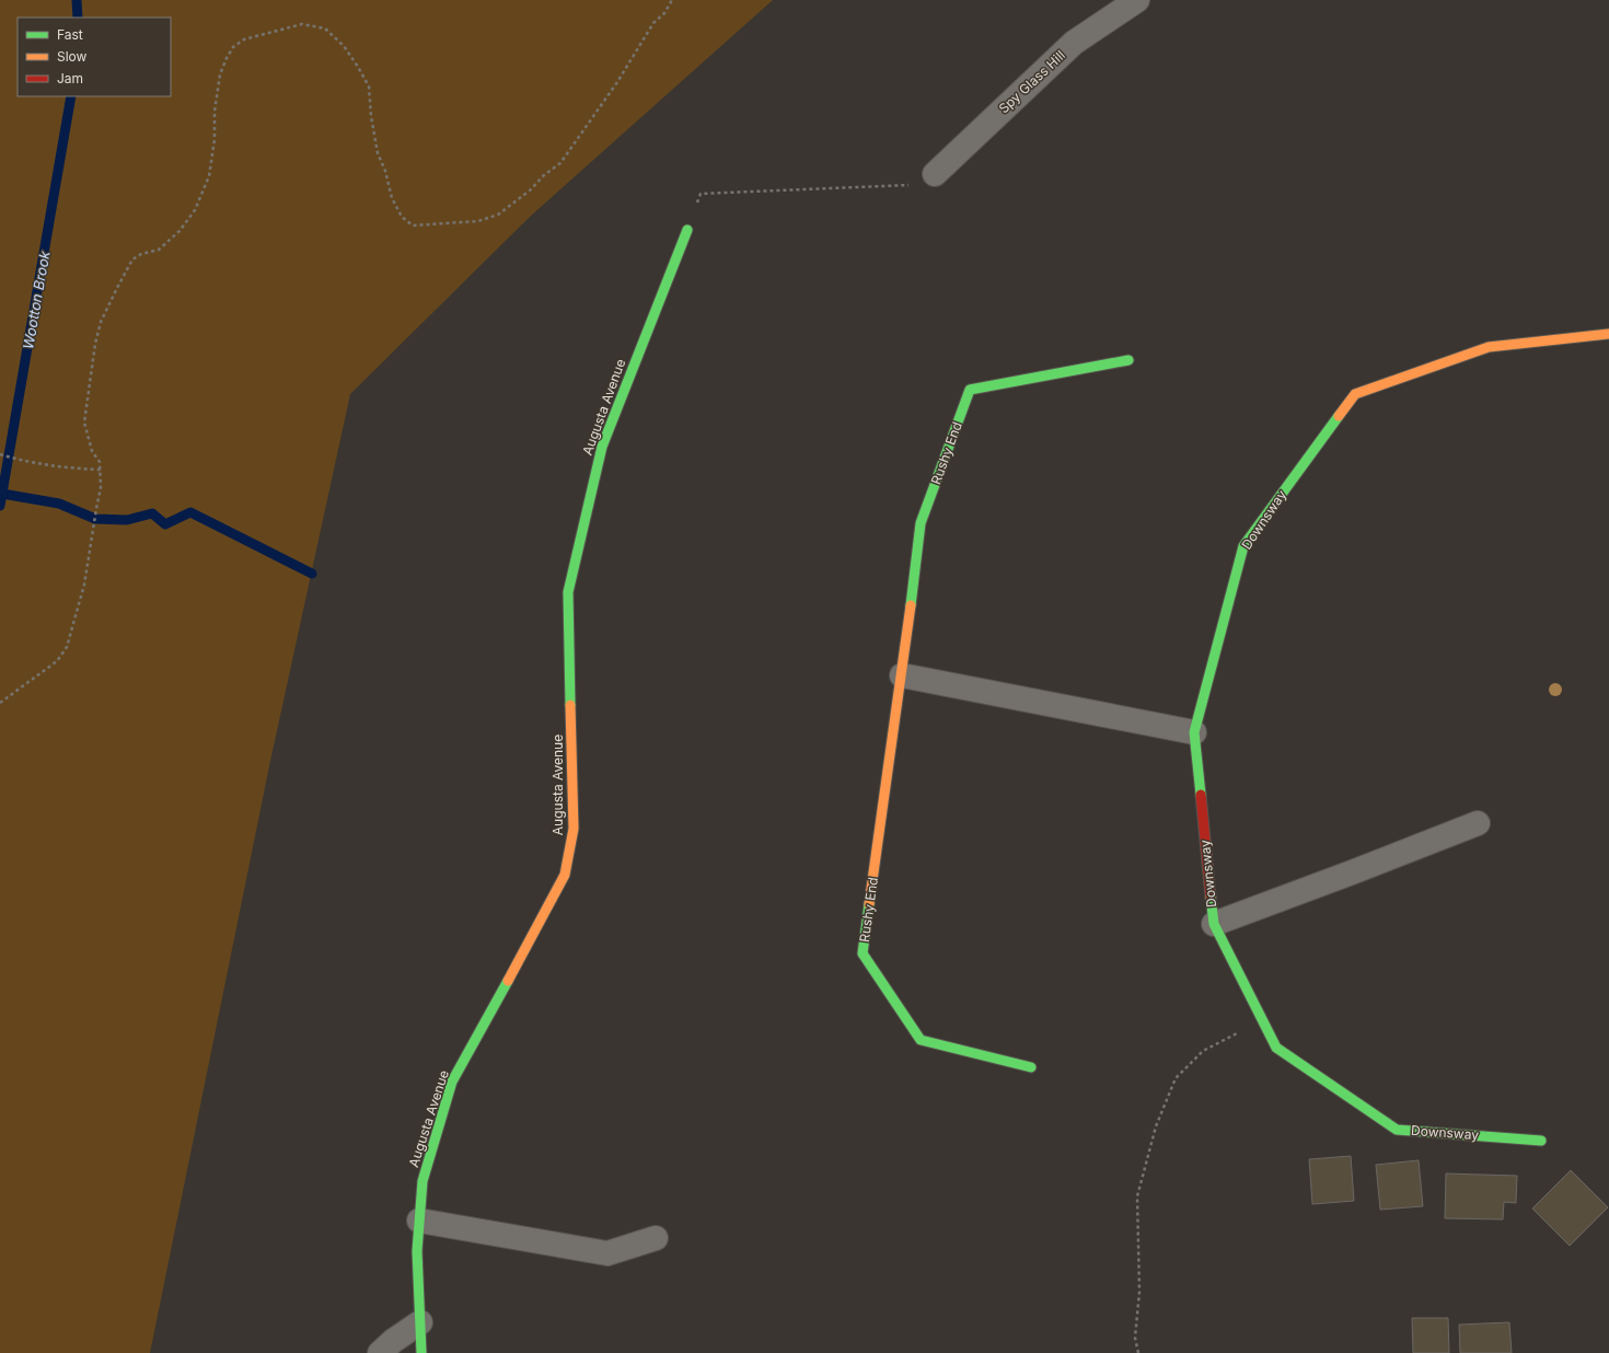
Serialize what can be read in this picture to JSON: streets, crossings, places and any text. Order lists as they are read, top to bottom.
{
  "streets": {
    "street": [
      "Spy Glass Hill",
      "Augusta Avenue",
      "Rushy End",
      "Downsway"
    ]
  },
  "water": ["Wootton Brook"],
  "legend": ["Fast", "Slow", "Jam"]
}
